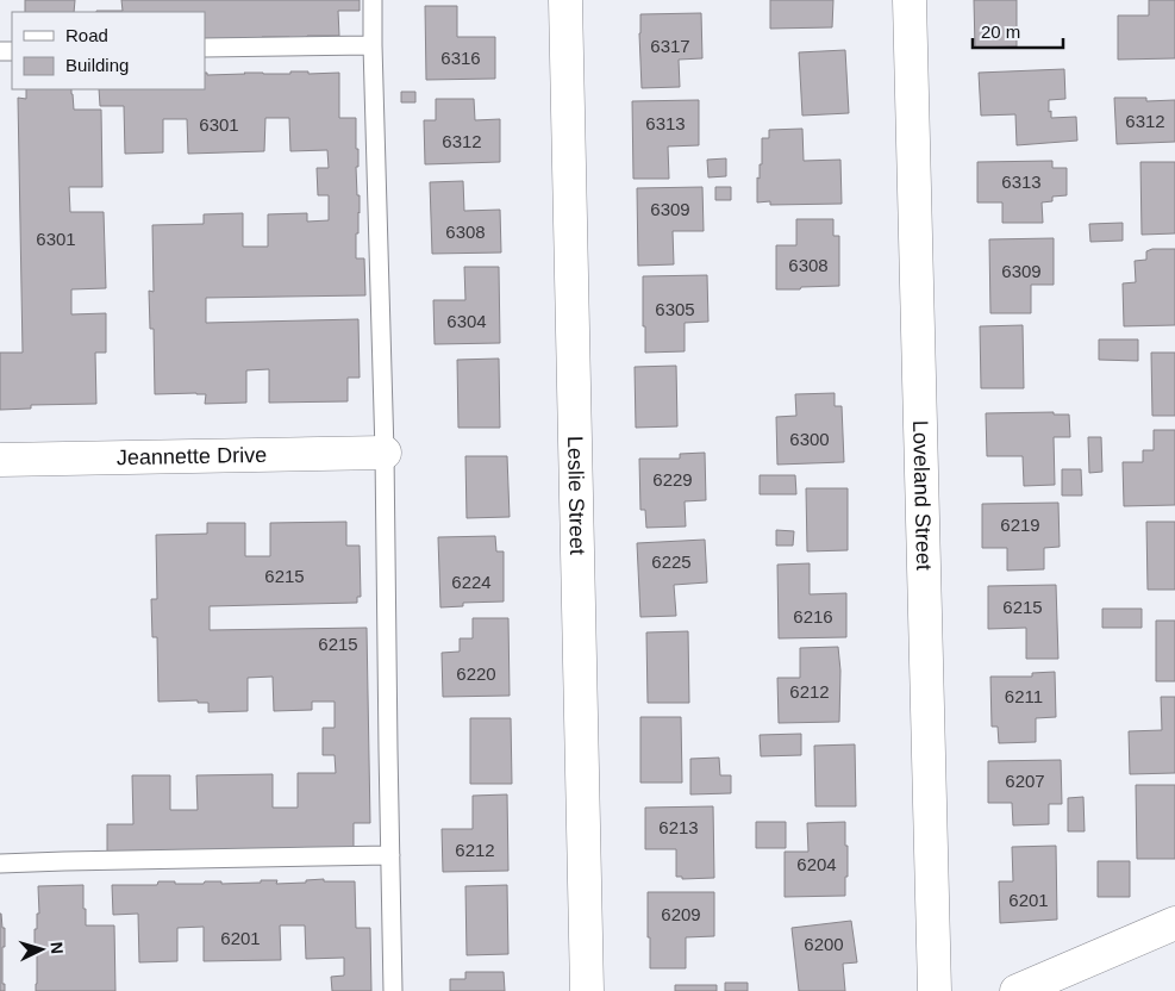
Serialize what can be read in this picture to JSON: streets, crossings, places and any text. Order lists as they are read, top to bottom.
{
  "streets": {
    "street": ["Jeannette Drive", "Leslie Street", "Loveland Street"]
  },
  "house_numbers": [
    "6317",
    "6316",
    "6312",
    "6313",
    "6301",
    "6312",
    "6313",
    "6309",
    "6308",
    "6301",
    "6308",
    "6309",
    "6305",
    "6304",
    "6300",
    "6229",
    "6219",
    "6225",
    "6215",
    "6224",
    "6215",
    "6216",
    "6215",
    "6220",
    "6212",
    "6211",
    "6207",
    "6213",
    "6212",
    "6204",
    "6201",
    "6209",
    "6201",
    "6200"
  ],
  "legend": ["Road", "Building"],
  "scale_bar": "20 m",
  "north": "right"
}
